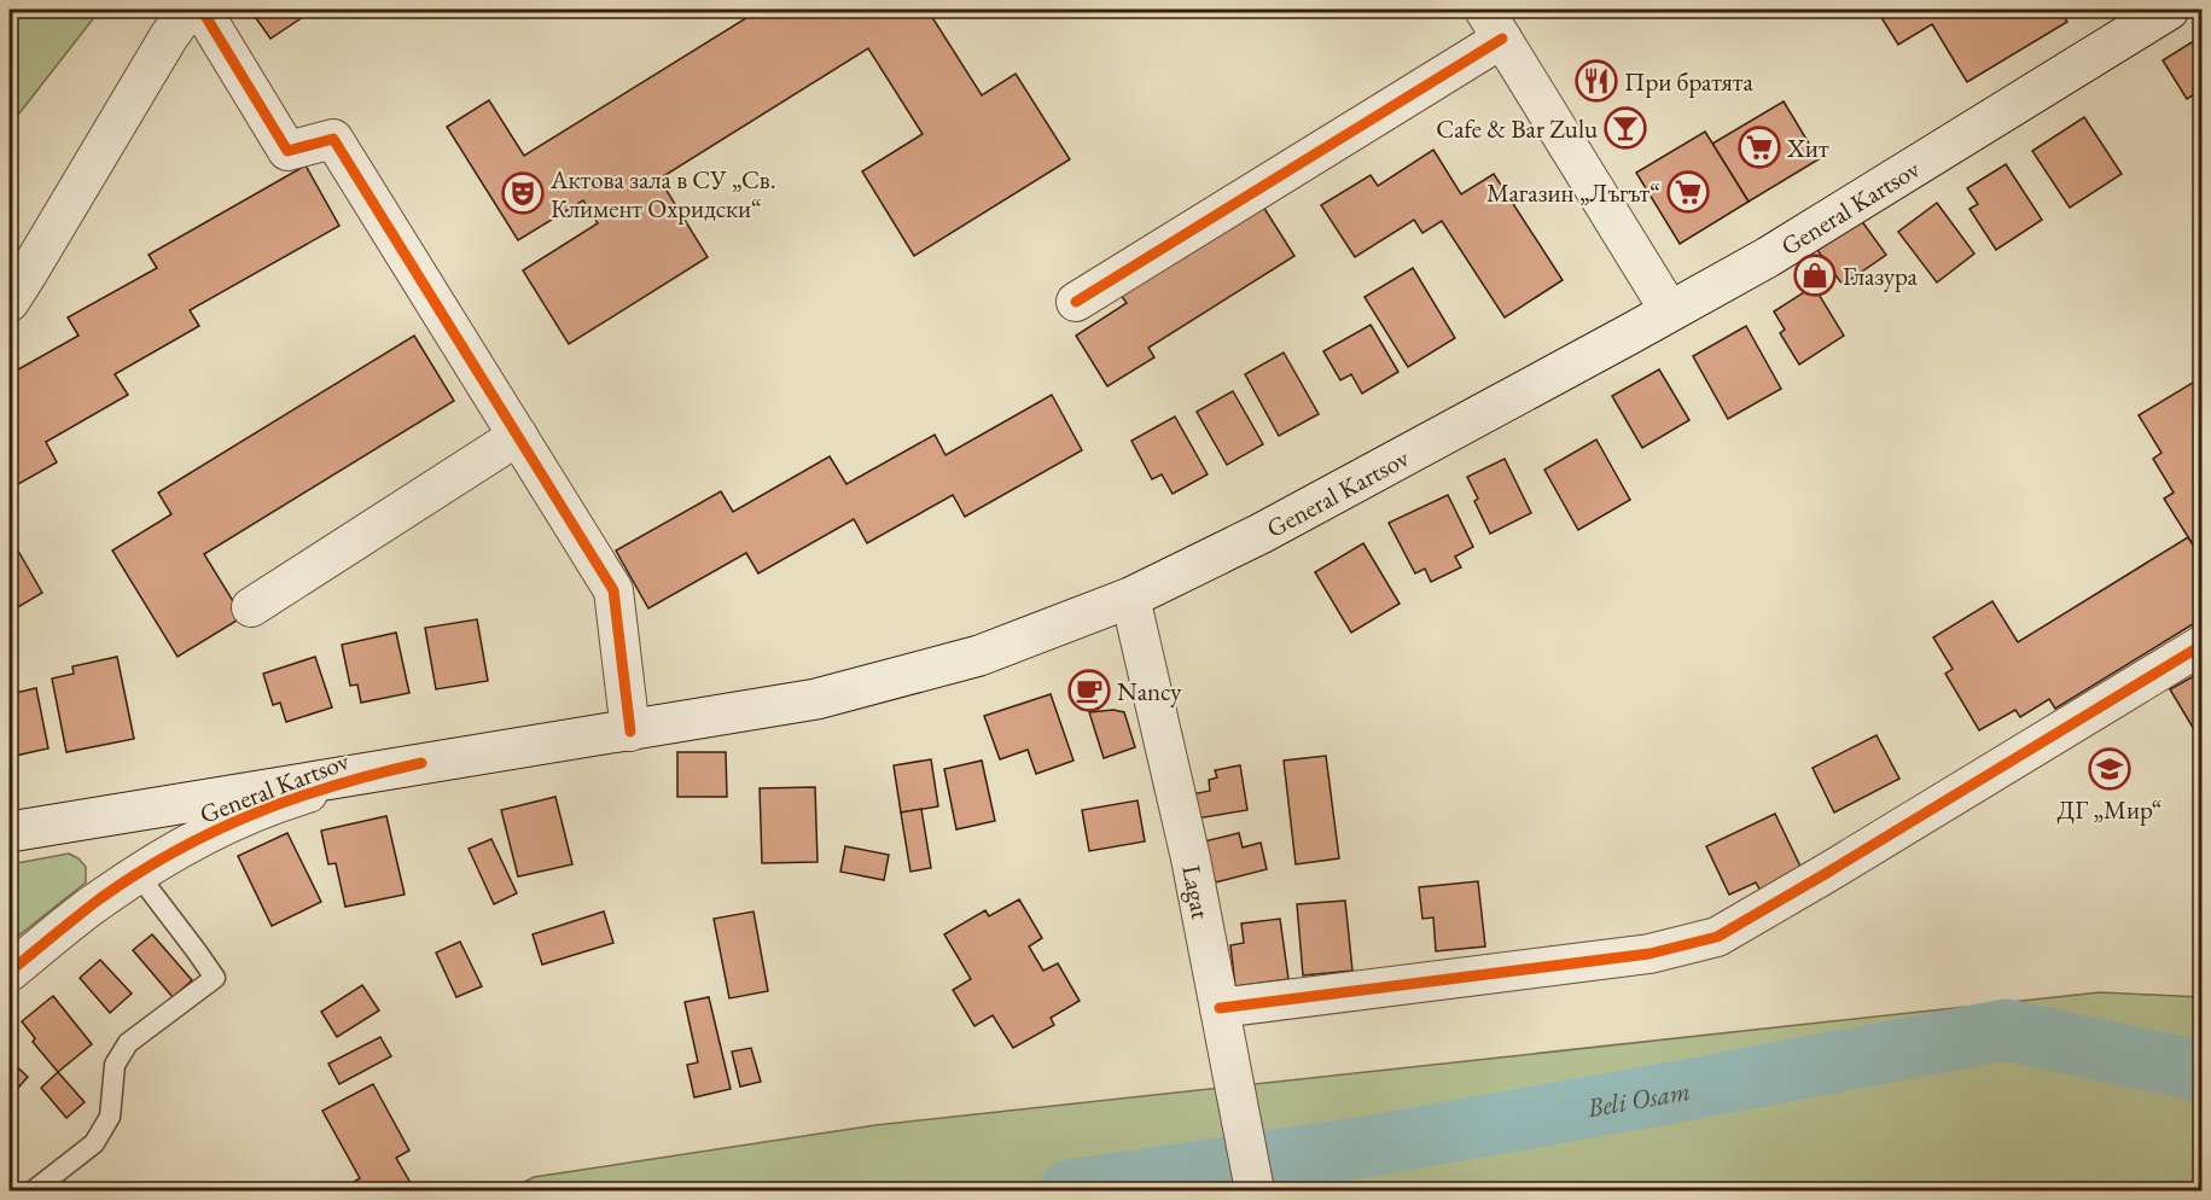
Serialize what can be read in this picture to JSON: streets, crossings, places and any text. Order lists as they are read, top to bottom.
{
  "streets": {
    "main road": ["General Kartsov"],
    "street": ["Lagat"]
  },
  "crossings": [
    ["General Kartsov", "Lagat"]
  ],
  "water": ["Beli Osam"],
  "places": {
    "restaurant": ["При братята"],
    "bar": ["Cafe & Bar Zulu"],
    "supermarket": ["Хит", "Магазин „Лъгът“"],
    "theatre": ["Актова зала в СУ „Св. Климент Охридски“"],
    "shop": ["Глазура"],
    "cafe": ["Nancy"],
    "school or university": ["ДГ „Мир“"]
  }
}
